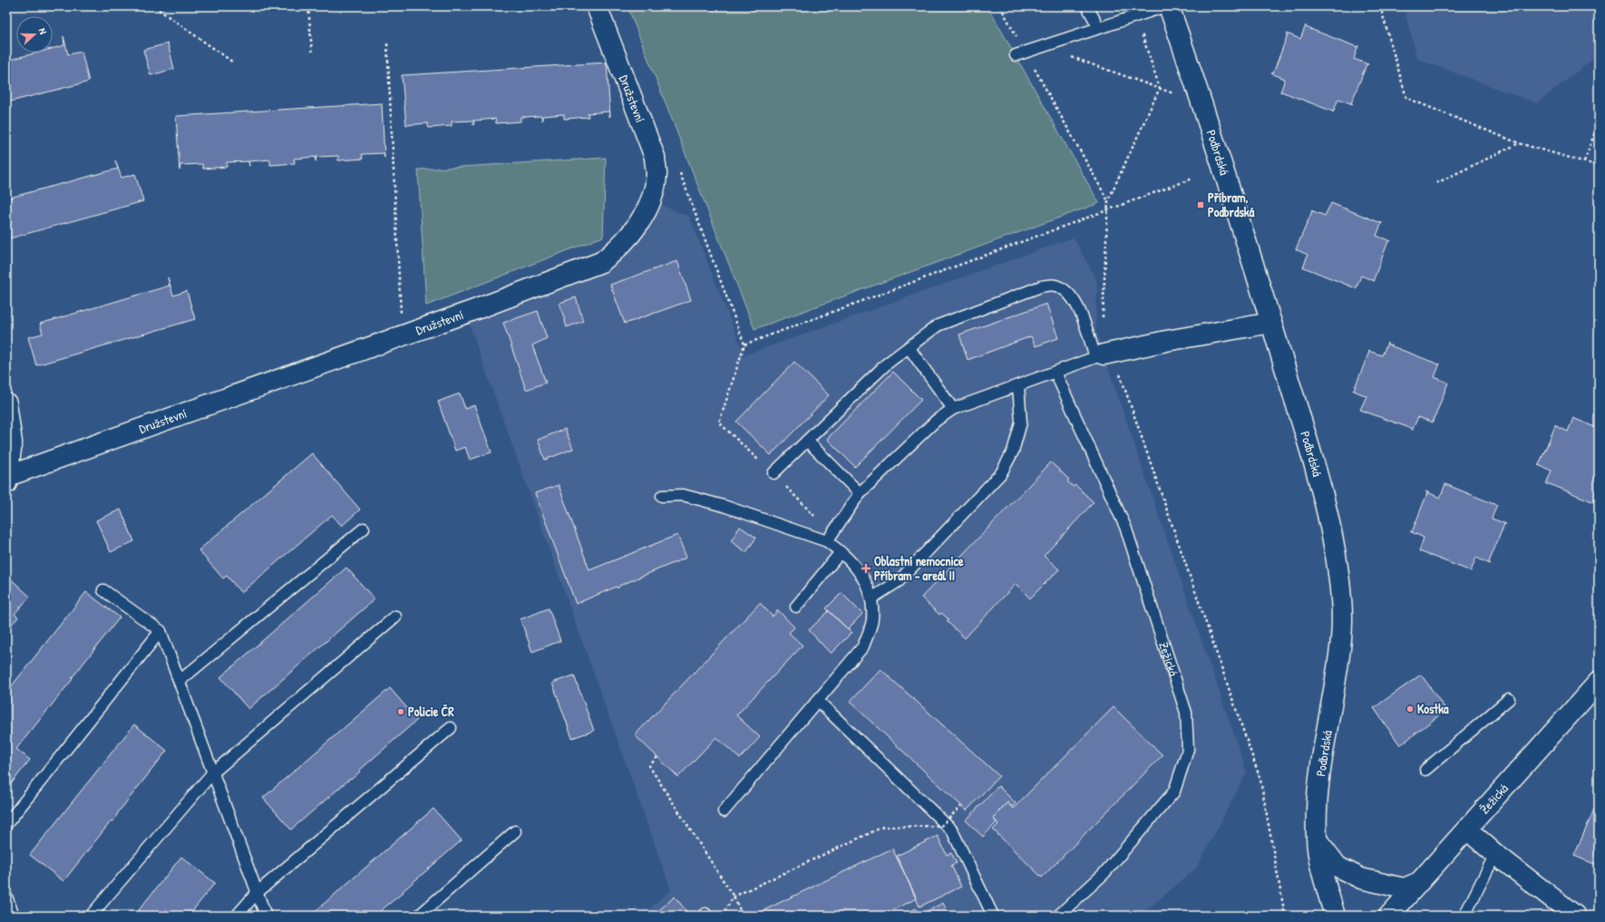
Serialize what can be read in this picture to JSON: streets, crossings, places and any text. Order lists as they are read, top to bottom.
{
  "streets": {
    "street": ["Družstevní", "Podbrdská", "Žežická"]
  },
  "places": {
    "transit": ["Příbram, Podbrdská"],
    "health": ["Oblastní nemocnice Příbram - areál II"],
    "other": ["Kostka", "Policie ČR"]
  },
  "north": "right"
}
